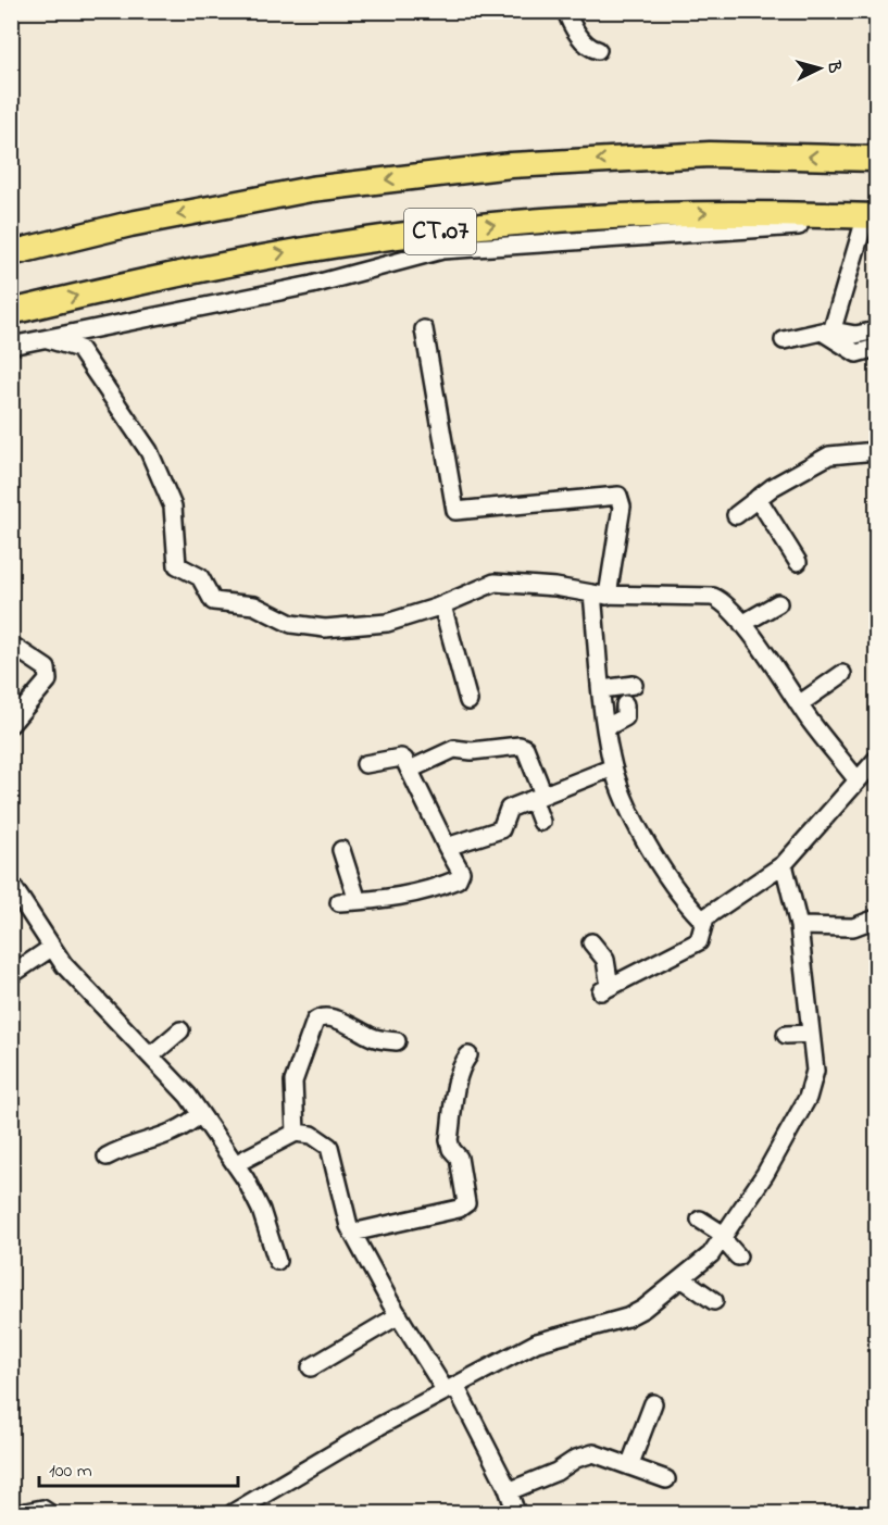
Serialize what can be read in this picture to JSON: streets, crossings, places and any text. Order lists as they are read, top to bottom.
{
  "streets": {
    "highway": ["CT.07"]
  },
  "scale_bar": "100 m",
  "north": "right"
}
